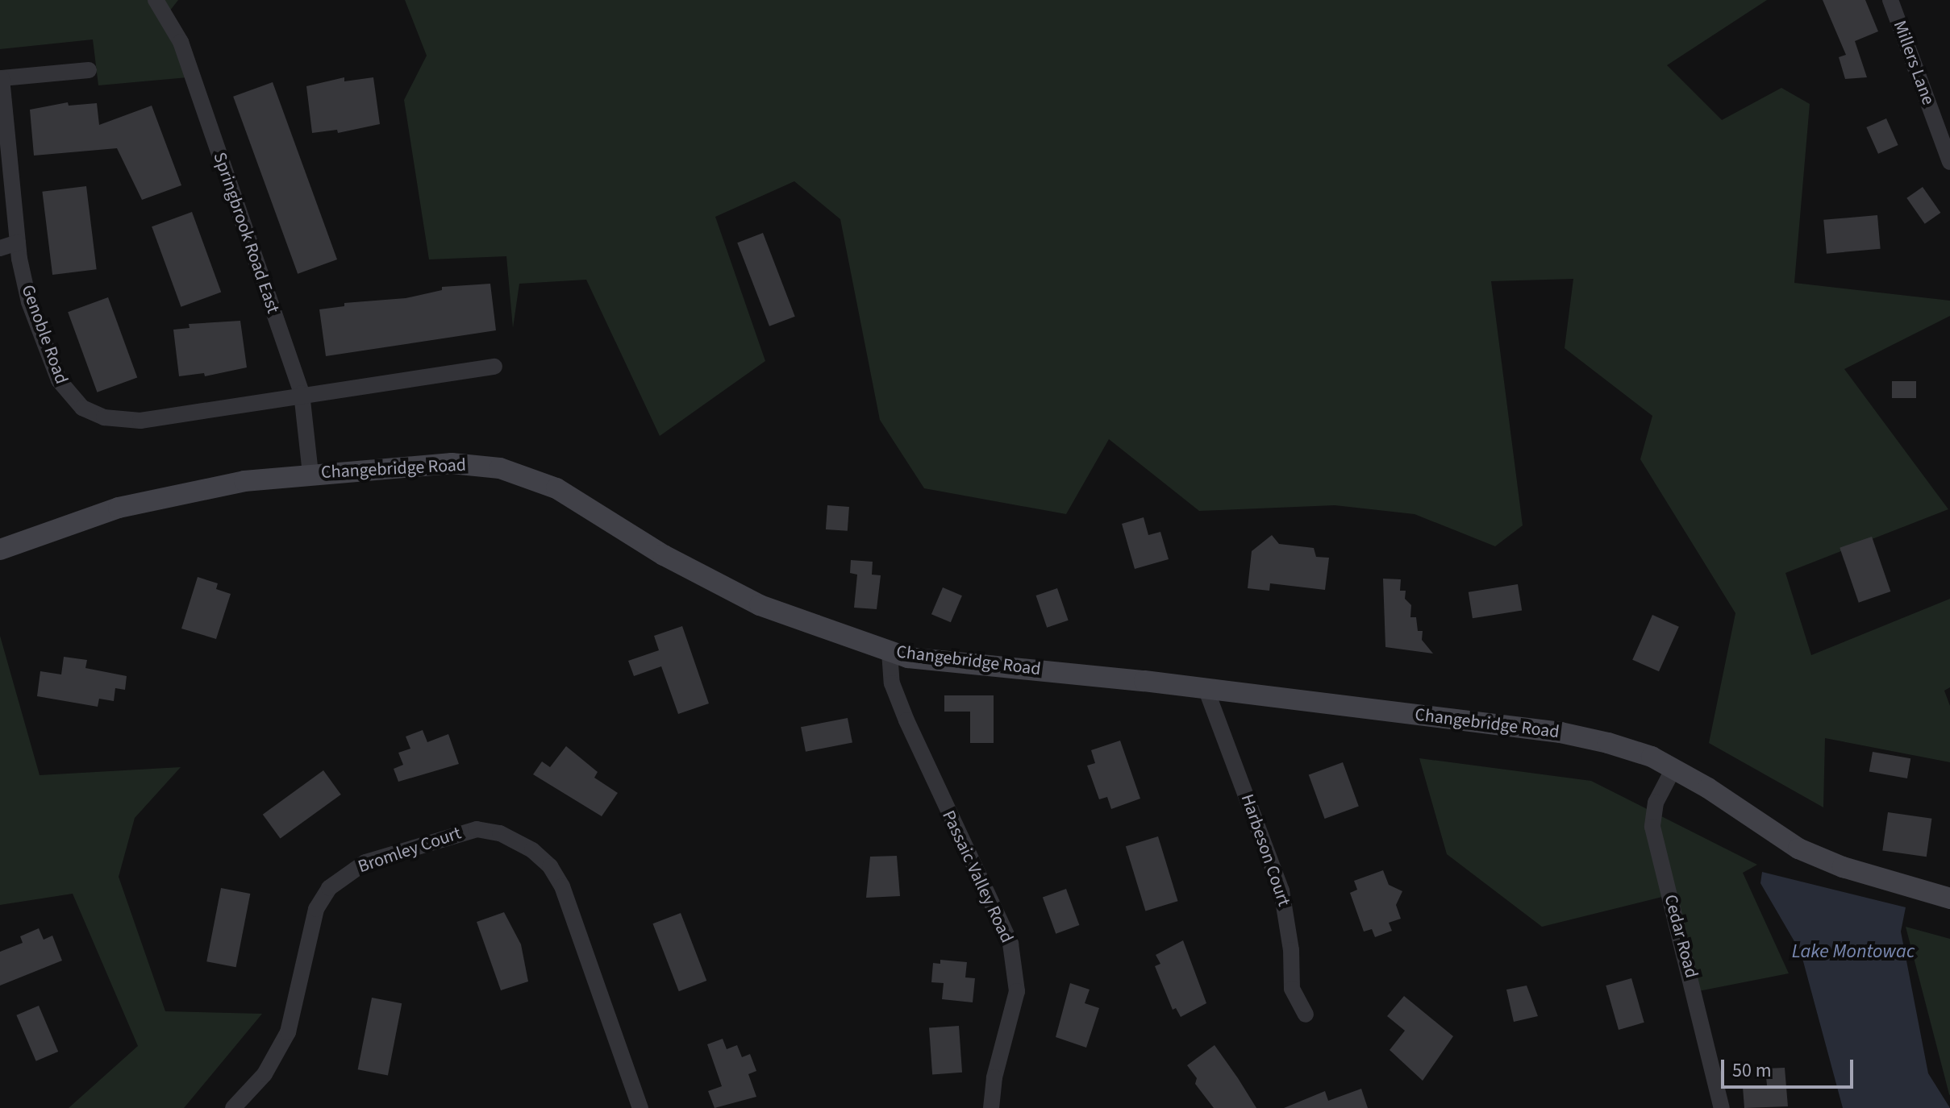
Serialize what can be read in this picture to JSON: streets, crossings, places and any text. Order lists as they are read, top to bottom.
{
  "streets": {
    "main road": ["Changebridge Road"],
    "street": [
      "Millers Lane",
      "Springbrook Road East",
      "Genoble Road",
      "Bromley Court",
      "Harbeson Court",
      "Passaic Valley Road",
      "Cedar Road"
    ]
  },
  "crossings": [
    ["Springbrook Road East", "Genoble Road"],
    ["Springbrook Road East", "Changebridge Road"],
    ["Changebridge Road", "Harbeson Court"],
    ["Changebridge Road", "Passaic Valley Road"],
    ["Changebridge Road", "Cedar Road"]
  ],
  "water": ["Lake Montowac"],
  "scale_bar": "50 m"
}
